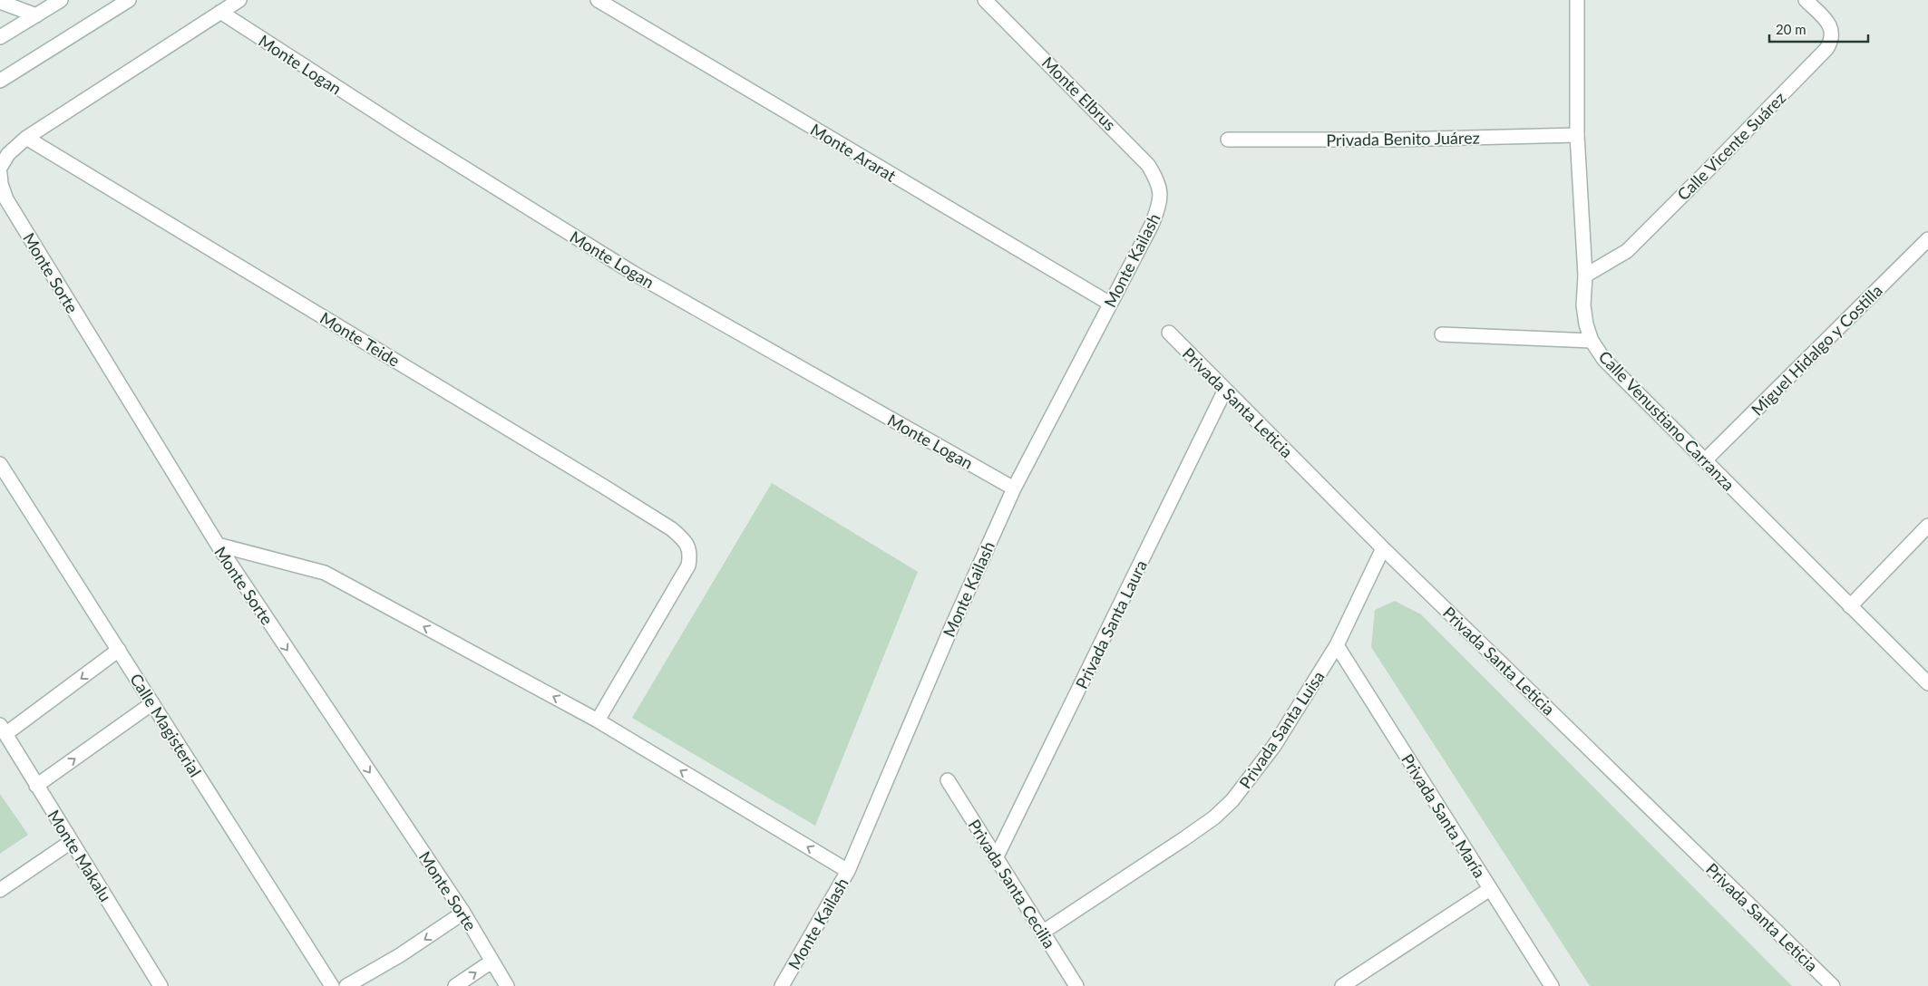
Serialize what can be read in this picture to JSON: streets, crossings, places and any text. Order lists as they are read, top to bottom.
{
  "streets": {
    "street": [
      "Monte Logan",
      "Monte Elbrus",
      "Privada Benito Juárez",
      "Calle Vicente Suárez",
      "Monte Ararat",
      "Monte Kailash",
      "Monte Sorte",
      "Monte Teide",
      "Miguel Hidalgo y Costilla",
      "Privada Santa Leticia",
      "Calle Venustiano Carranza",
      "Privada Santa Laura",
      "Calle Magisterial",
      "Privada Santa Luisa",
      "Privada Santa María",
      "Monte Makalu",
      "Privada Santa Cecilia"
    ]
  },
  "crossings": [
    ["Monte Logan", "Monte Kailash"],
    ["Monte Elbrus", "Monte Kailash"],
    ["Privada Benito Juárez", "Calle Venustiano Carranza"],
    ["Calle Vicente Suárez", "Calle Venustiano Carranza"],
    ["Monte Ararat", "Monte Kailash"],
    ["Miguel Hidalgo y Costilla", "Calle Venustiano Carranza"],
    ["Privada Santa Leticia", "Privada Santa Laura"],
    ["Privada Santa Leticia", "Privada Santa Luisa"],
    ["Privada Santa Laura", "Privada Santa Cecilia"],
    ["Privada Santa Luisa", "Privada Santa María"],
    ["Privada Santa Luisa", "Privada Santa Cecilia"]
  ],
  "one_way": ["Monte Sorte"],
  "scale_bar": "20 m"
}
